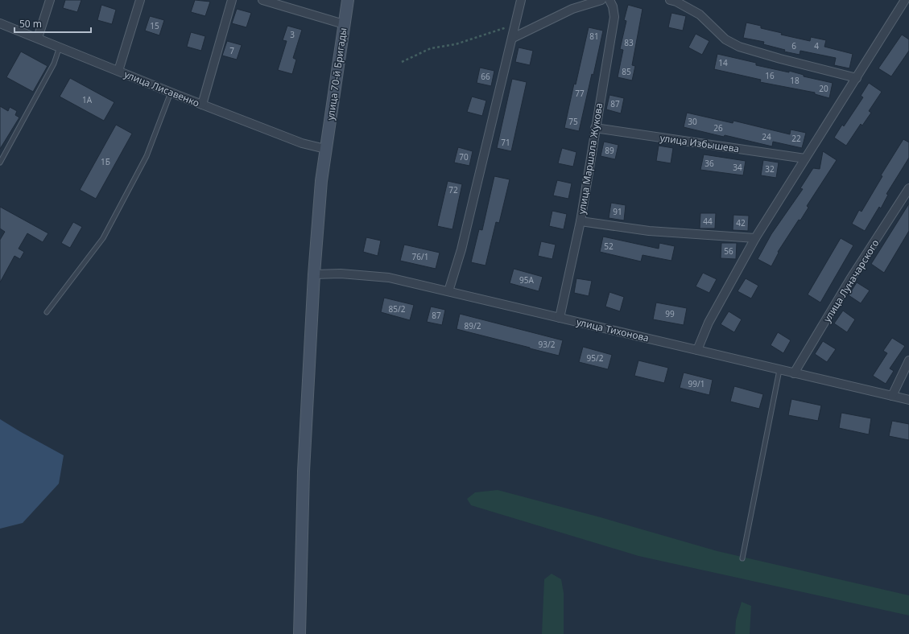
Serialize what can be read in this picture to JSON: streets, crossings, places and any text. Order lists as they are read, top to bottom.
{
  "streets": {
    "main road": ["улица 70-й Бригады"],
    "street": [
      "улица Лисавенко",
      "улица Избышева",
      "улица Маршала Жукова",
      "улица Луначарского",
      "улица Тихонова"
    ]
  },
  "crossings": [
    ["улица 70-й Бригады", "улица Лисавенко"],
    ["улица 70-й Бригады", "улица Тихонова"],
    ["улица Избышева", "улица Маршала Жукова"],
    ["улица Маршала Жукова", "улица Тихонова"],
    ["улица Луначарского", "улица Тихонова"]
  ],
  "house_numbers": [
    "15",
    "3",
    "81",
    "83",
    "6",
    "4",
    "7",
    "14",
    "85",
    "16",
    "66",
    "18",
    "20",
    "77",
    "1А",
    "87",
    "75",
    "30",
    "26",
    "24",
    "22",
    "71",
    "89",
    "70",
    "1Б",
    "36",
    "34",
    "32",
    "72",
    "91",
    "44",
    "42",
    "52",
    "56",
    "76/1",
    "95А",
    "85/2",
    "99",
    "87",
    "89/2",
    "93/2",
    "95/2",
    "99/1"
  ],
  "scale_bar": "50 m"
}
